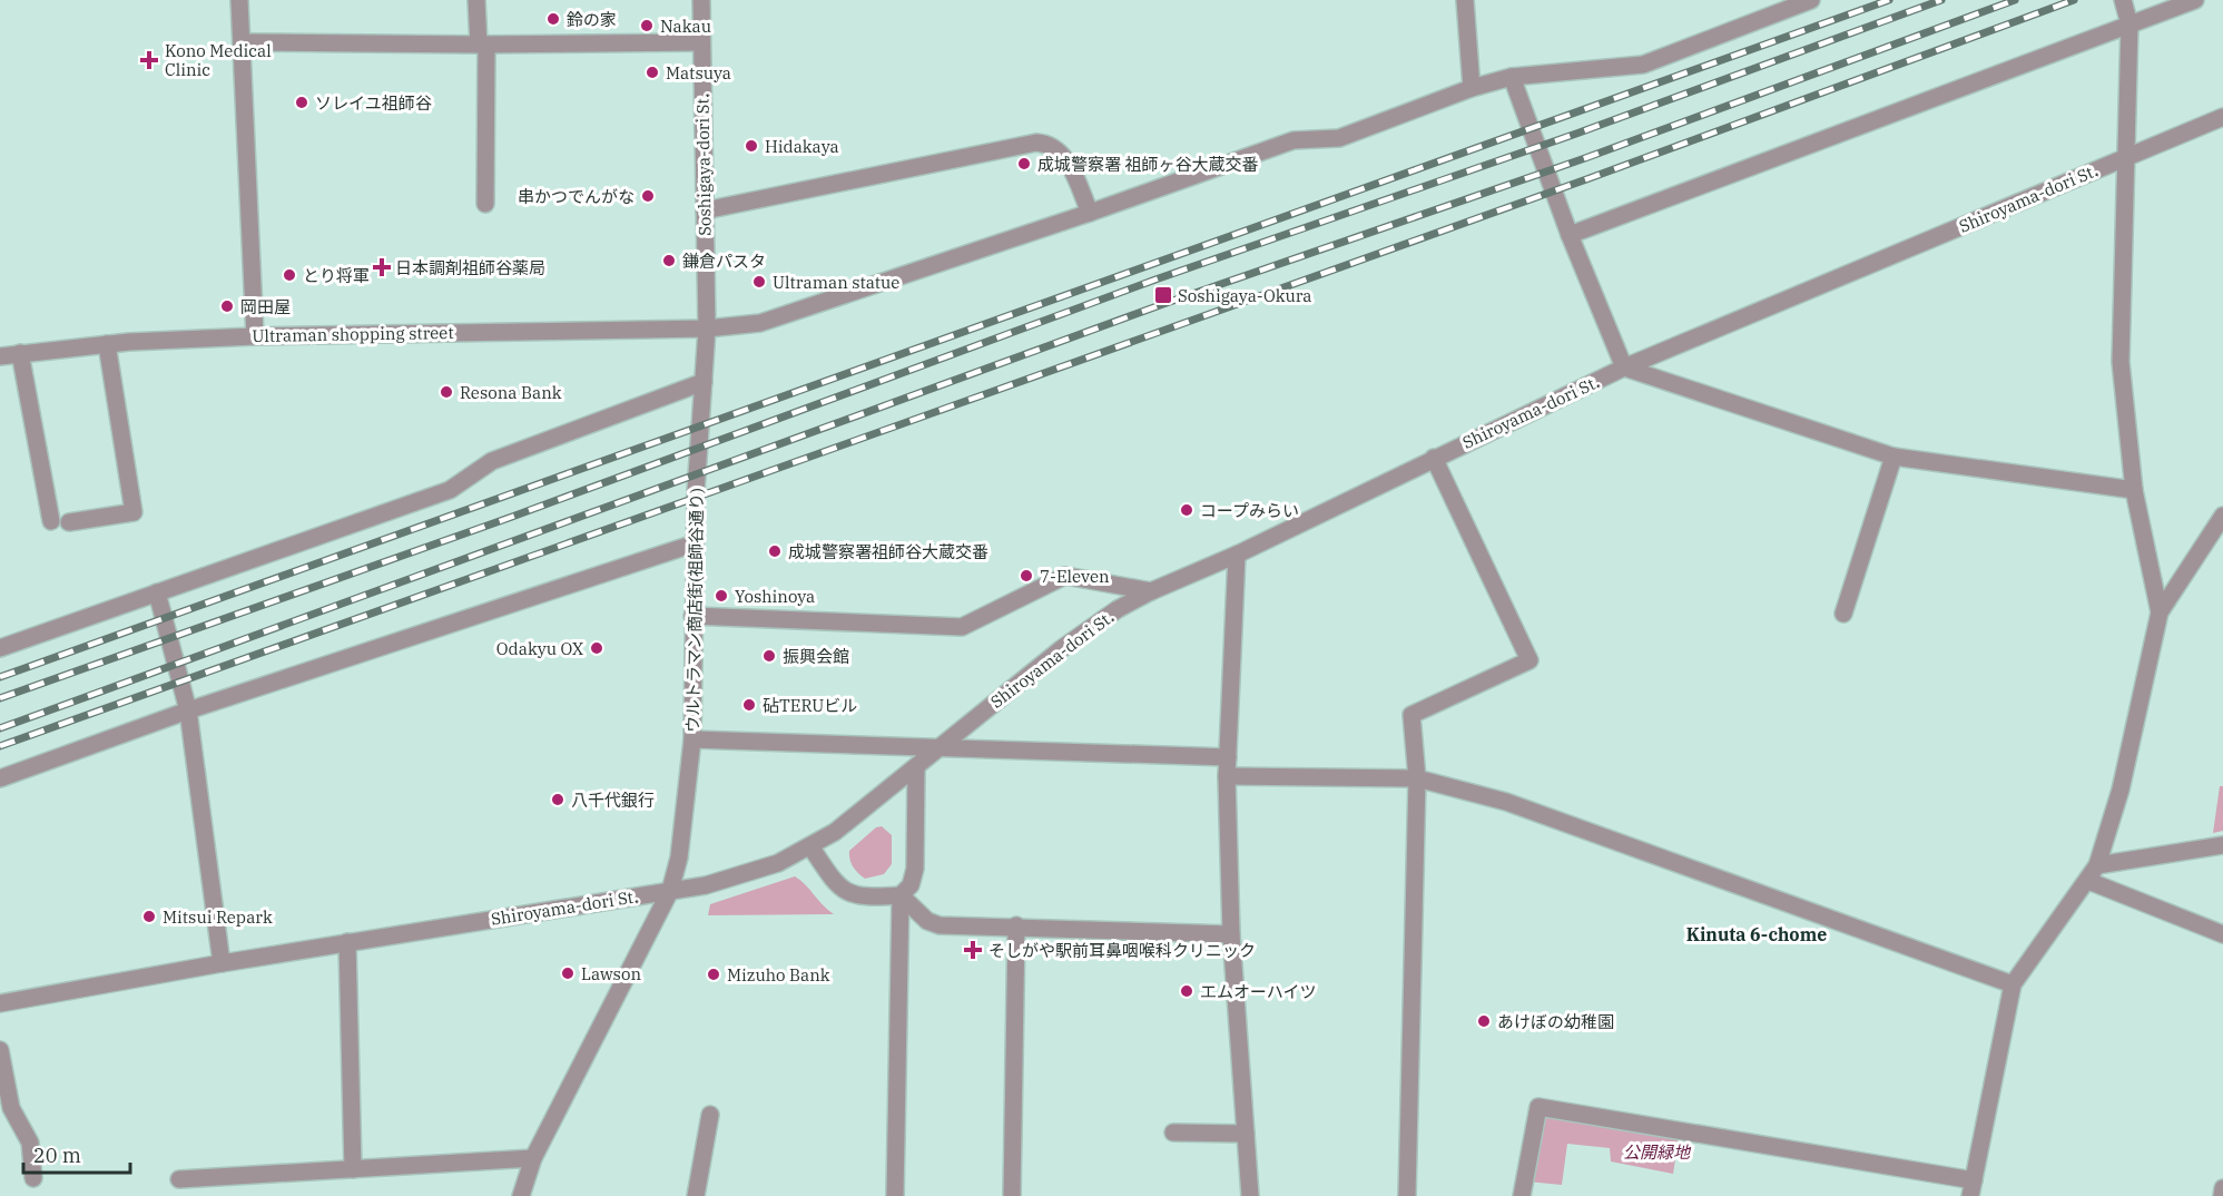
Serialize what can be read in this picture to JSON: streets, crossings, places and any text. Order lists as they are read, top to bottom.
{
  "streets": {
    "street": [
      "Soshigaya-dori St.",
      "Shiroyama-dori St.",
      "Ultraman shopping street",
      "ウルトラマン商店街(祖師谷通り)"
    ]
  },
  "crossings": [
    ["Soshigaya-dori St.", "Ultraman shopping street"],
    ["Soshigaya-dori St.", "ウルトラマン商店街(祖師谷通り)"],
    ["Shiroyama-dori St.", "ウルトラマン商店街(祖師谷通り)"],
    ["Ultraman shopping street", "ウルトラマン商店街(祖師谷通り)"]
  ],
  "districts": ["Kinuta 6-chome"],
  "parks": ["公開緑地"],
  "places": {
    "other": [
      "鈴の家",
      "Nakau",
      "Matsuya",
      "ソレイユ祖師谷",
      "Hidakaya",
      "成城警察署 祖師ヶ谷大蔵交番",
      "串かつでんがな",
      "鎌倉パスタ",
      "とり将軍",
      "Ultraman statue",
      "岡田屋",
      "Resona Bank",
      "コープみらい",
      "成城警察署祖師谷大蔵交番",
      "7-Eleven",
      "Yoshinoya",
      "Odakyu OX",
      "振興会館",
      "砧TERUビル",
      "八千代銀行",
      "Mitsui Repark",
      "Lawson",
      "Mizuho Bank",
      "エムオーハイツ",
      "あけぼの幼稚園"
    ],
    "health": ["Kono Medical Clinic", "日本調剤祖師谷薬局", "そしがや駅前耳鼻咽喉科クリニック"],
    "transit": ["Soshigaya-Okura"]
  },
  "scale_bar": "20 m"
}
